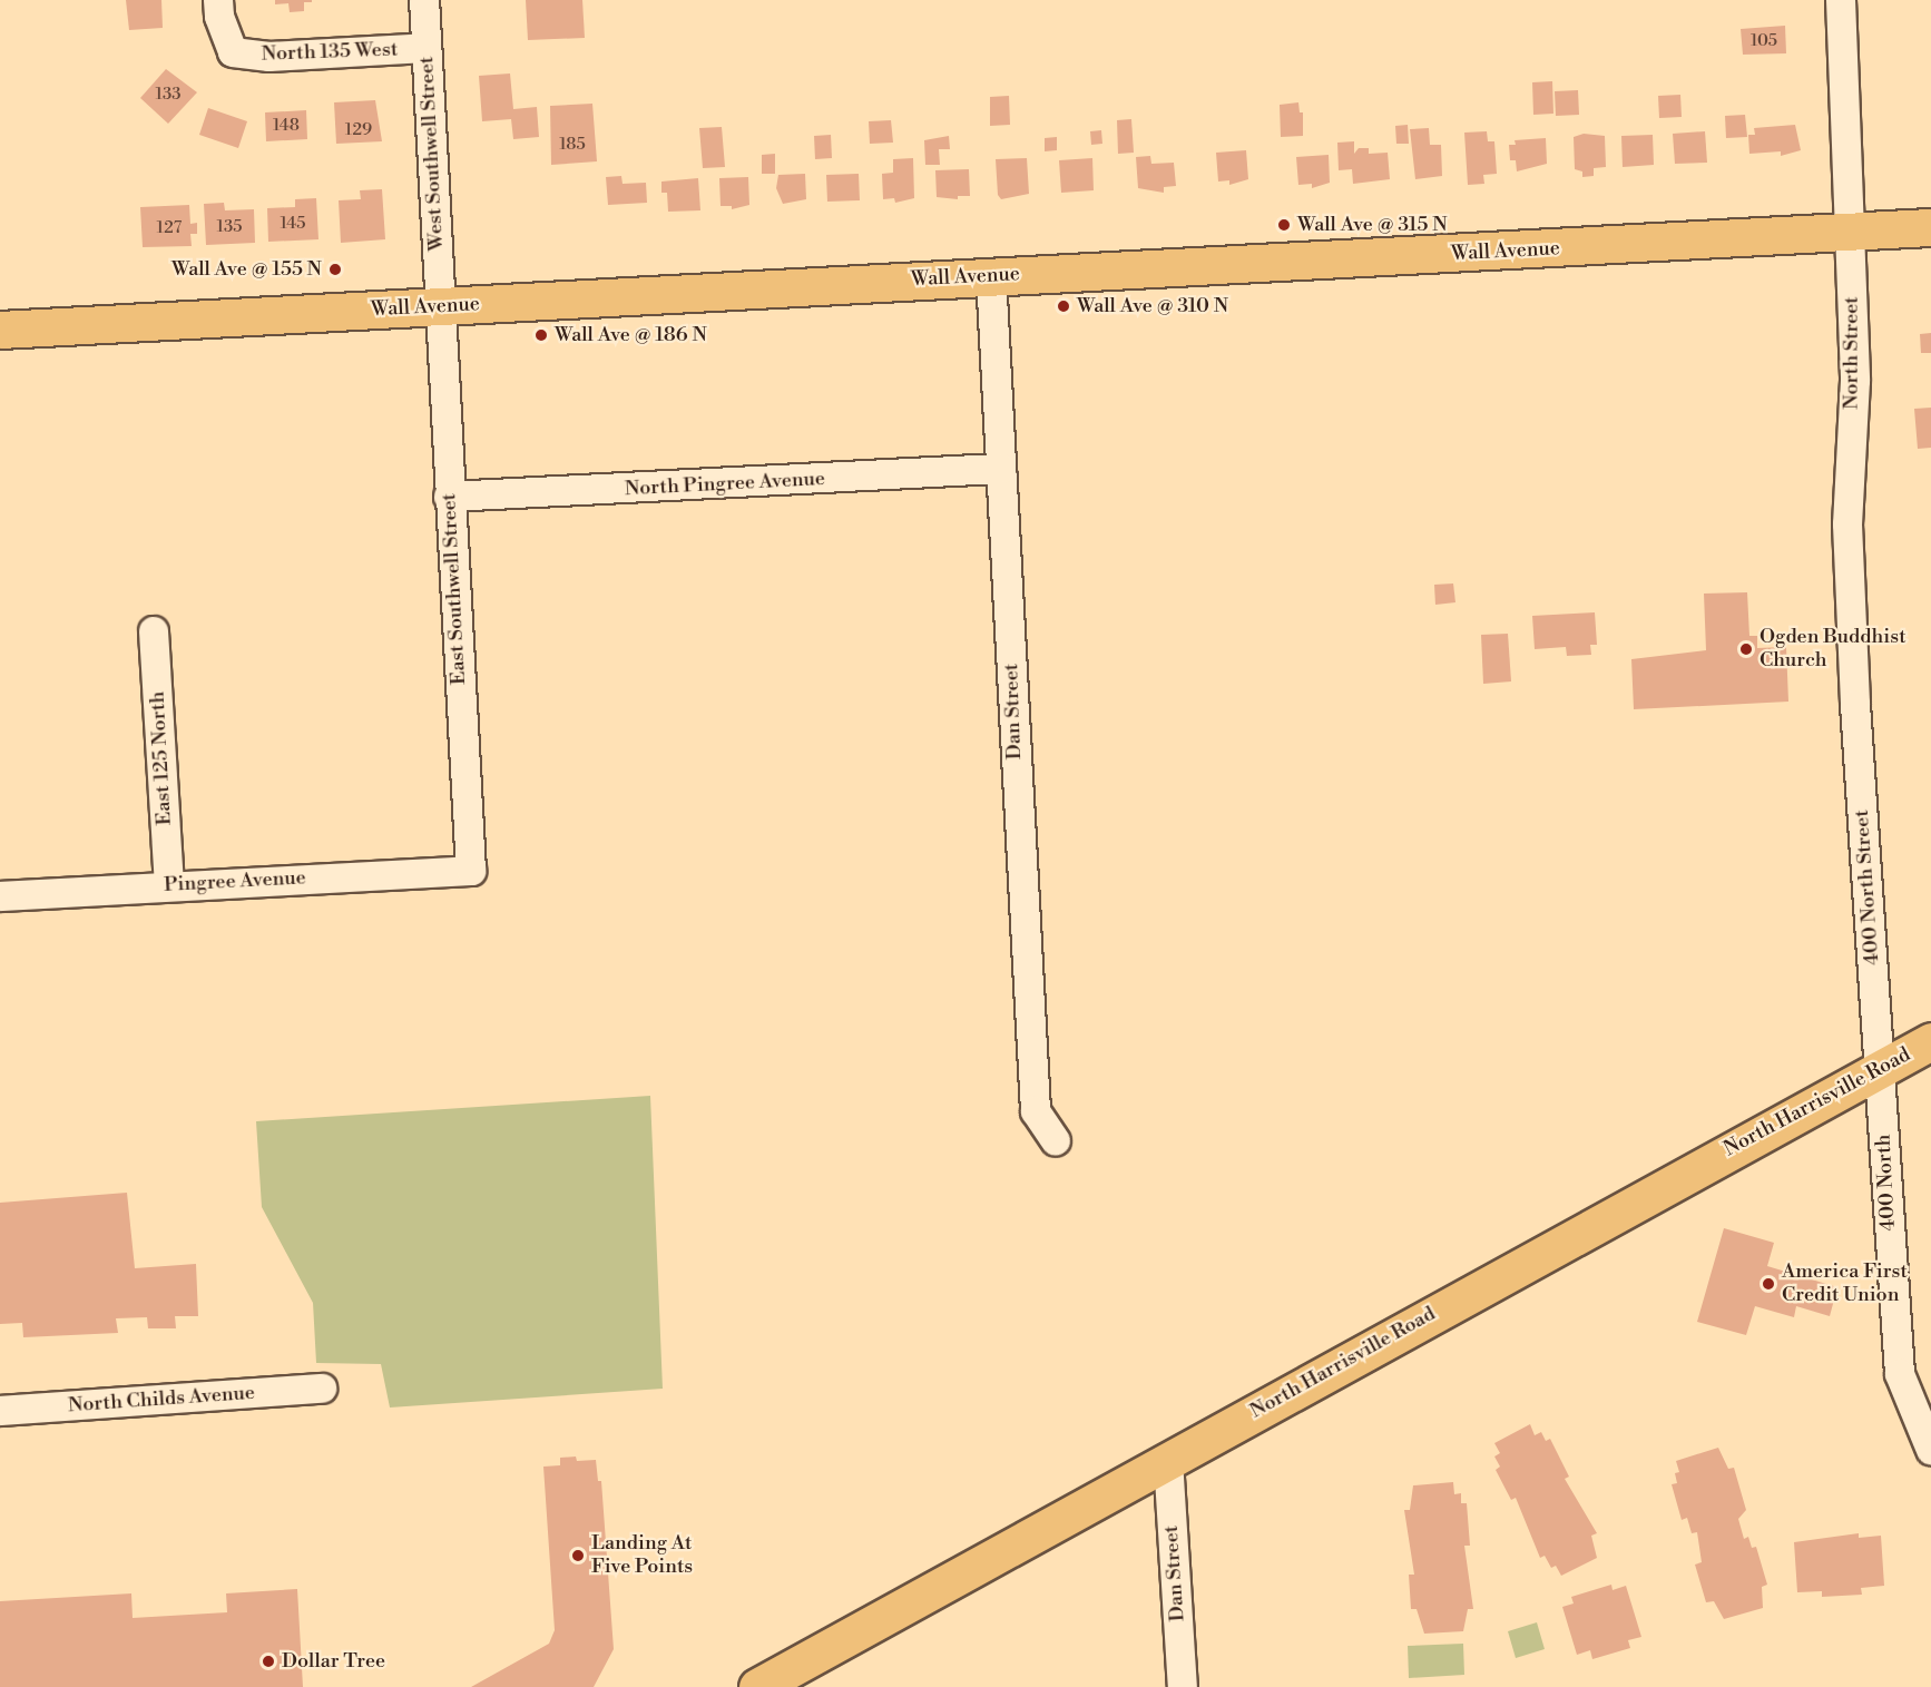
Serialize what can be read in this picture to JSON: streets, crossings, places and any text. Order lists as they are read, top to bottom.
{
  "streets": {
    "main road": ["Wall Avenue", "North Harrisville Road"],
    "street": [
      "North 135 West",
      "West Southwell Street",
      "North Street",
      "North Pingree Avenue",
      "East Southwell Street",
      "Dan Street",
      "East 125 North",
      "Pingree Avenue",
      "400 North Street",
      "400 North",
      "North Childs Avenue"
    ]
  },
  "crossings": [
    ["North 135 West", "West Southwell Street"],
    ["West Southwell Street", "Wall Avenue"],
    ["West Southwell Street", "East Southwell Street"],
    ["Wall Avenue", "North Street"],
    ["Wall Avenue", "East Southwell Street"],
    ["Wall Avenue", "Dan Street"],
    ["North Street", "400 North Street"],
    ["North Pingree Avenue", "East Southwell Street"],
    ["North Pingree Avenue", "Dan Street"],
    ["East Southwell Street", "Pingree Avenue"],
    ["Dan Street", "North Harrisville Road"],
    ["East 125 North", "Pingree Avenue"],
    ["400 North Street", "North Harrisville Road"],
    ["400 North Street", "400 North"],
    ["North Harrisville Road", "400 North"]
  ],
  "places": [
    "Wall Ave @ 315 N",
    "Wall Ave @ 155 N",
    "Wall Ave @ 310 N",
    "Wall Ave @ 186 N",
    "Ogden Buddhist Church",
    "America First Credit Union",
    "Landing At Five Points",
    "Dollar Tree"
  ],
  "house_numbers": [
    "105",
    "133",
    "148",
    "129",
    "185",
    "145",
    "135",
    "127"
  ]
}
